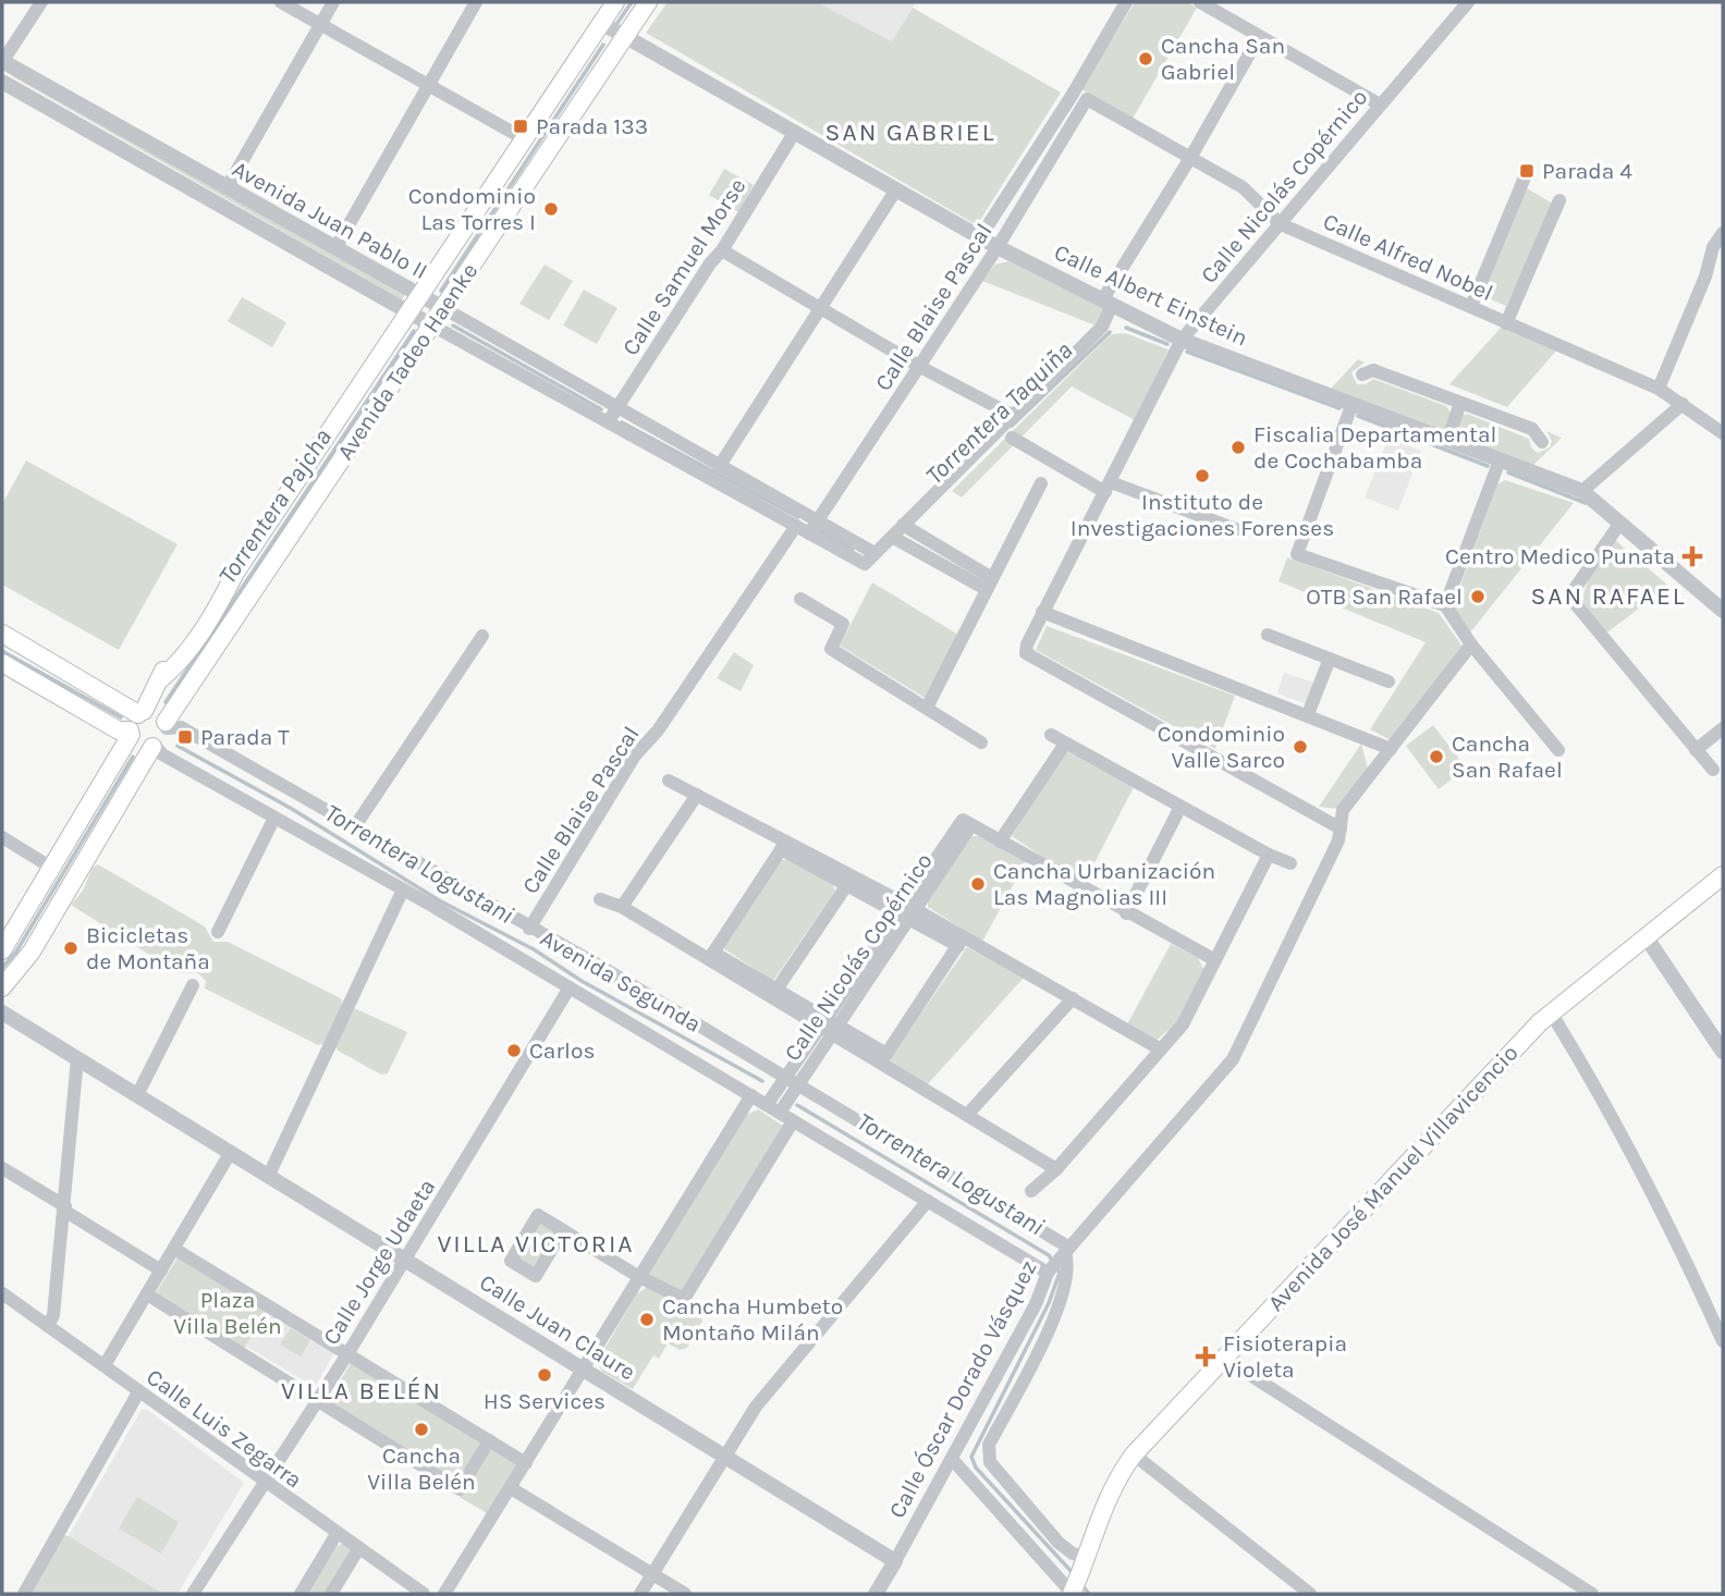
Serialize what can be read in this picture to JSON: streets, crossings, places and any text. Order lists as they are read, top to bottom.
{
  "streets": {
    "main road": ["Avenida Tadeo Haenke", "Avenida José Manuel Villavicencio"],
    "street": [
      "Calle Nicolás Copérnico",
      "Avenida Juan Pablo II",
      "Calle Alfred Nobel",
      "Calle Samuel Morse",
      "Calle Albert Einstein",
      "Calle Blaise Pascal",
      "Avenida Segunda",
      "Calle Jorge Udaeta",
      "Calle Juan Claure",
      "Calle Óscar Dorado Vásquez",
      "Calle Luis Zegarra"
    ]
  },
  "crossings": [
    ["Calle Nicolás Copérnico", "Calle Alfred Nobel"],
    ["Calle Nicolás Copérnico", "Calle Albert Einstein"],
    ["Calle Nicolás Copérnico", "Avenida Segunda"],
    ["Calle Nicolás Copérnico", "Calle Óscar Dorado Vásquez"],
    ["Avenida Juan Pablo II", "Calle Samuel Morse"],
    ["Avenida Juan Pablo II", "Calle Blaise Pascal"],
    ["Avenida Juan Pablo II", "Avenida Tadeo Haenke"],
    ["Calle Alfred Nobel", "Calle Blaise Pascal"],
    ["Calle Samuel Morse", "Calle Albert Einstein"],
    ["Calle Albert Einstein", "Calle Blaise Pascal"],
    ["Calle Albert Einstein", "Avenida Tadeo Haenke"],
    ["Calle Blaise Pascal", "Avenida Segunda"],
    ["Avenida Tadeo Haenke", "Avenida Segunda"],
    ["Avenida Segunda", "Calle Jorge Udaeta"],
    ["Avenida Segunda", "Calle Óscar Dorado Vásquez"],
    ["Calle Jorge Udaeta", "Calle Juan Claure"],
    ["Calle Jorge Udaeta", "Calle Luis Zegarra"],
    ["Calle Juan Claure", "Calle Óscar Dorado Vásquez"]
  ],
  "districts": [
    "SAN GABRIEL",
    "SAN RAFAEL",
    "VILLA VICTORIA",
    "VILLA BELÉN"
  ],
  "water": ["Torrentera Taquiña", "Torrentera Pajcha", "Torrentera Logustani"],
  "parks": ["Plaza Villa Belén"],
  "places": {
    "other": [
      "Cancha San Gabriel",
      "Condominio Las Torres I",
      "Fiscalia Departamental de Cochabamba",
      "Instituto de Investigaciones Forenses",
      "OTB San Rafael",
      "Condominio Valle Sarco",
      "Cancha San Rafael",
      "Cancha Urbanización Las Magnolias III",
      "Bicicletas de Montaña",
      "Carlos",
      "Cancha Humbeto Montaño Milán",
      "HS Services",
      "Cancha Villa Belén"
    ],
    "transit": ["Parada 133", "Parada 4", "Parada T"],
    "health": ["Centro Medico Punata", "Fisioterapia Violeta"]
  }
}
